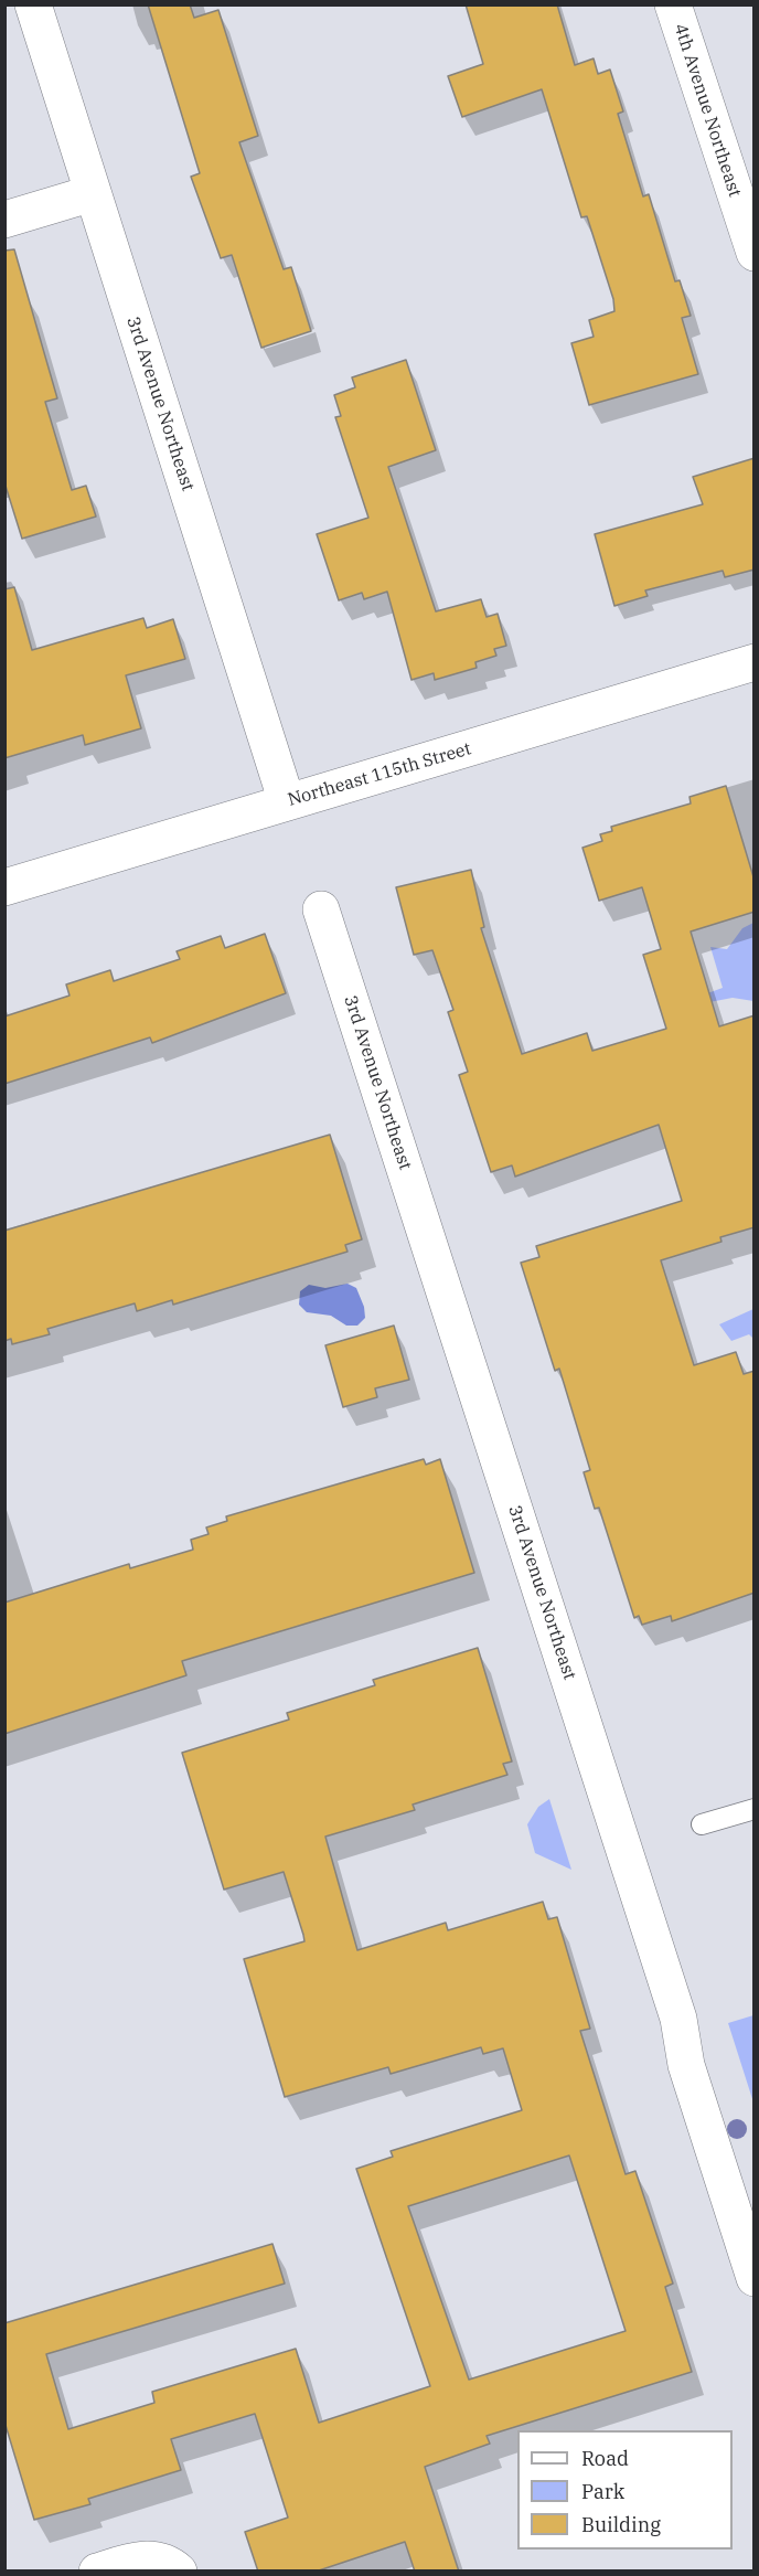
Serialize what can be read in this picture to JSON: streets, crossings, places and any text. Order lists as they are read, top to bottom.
{
  "streets": {
    "street": ["4th Avenue Northeast", "3rd Avenue Northeast", "Northeast 115th Street"]
  },
  "crossings": [
    ["3rd Avenue Northeast", "Northeast 115th Street"]
  ],
  "legend": ["Road", "Park", "Building"]
}
